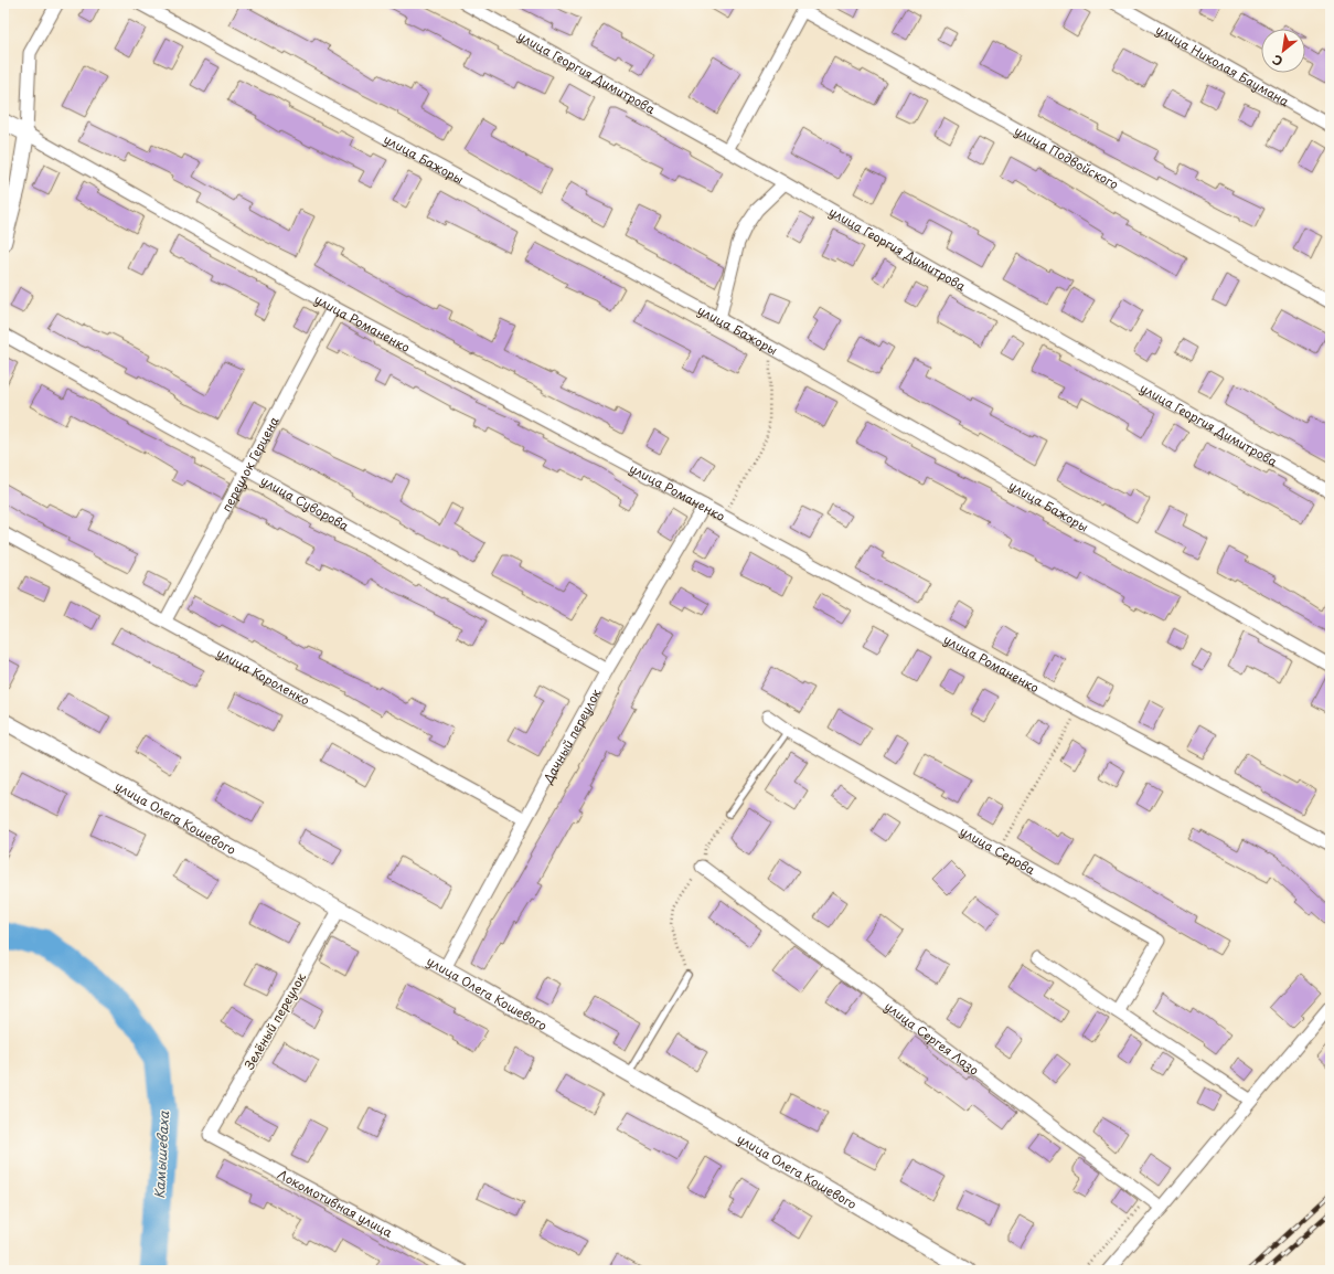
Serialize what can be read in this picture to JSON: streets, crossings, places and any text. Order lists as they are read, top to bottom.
{
  "streets": {
    "street": [
      "улица Николая Баумана",
      "улица Георгия Димитрова",
      "улица Подвойского",
      "улица Бажоры",
      "улица Романенко",
      "переулок Герцена",
      "улица Суворова",
      "улица Короленко",
      "Дачный переулок",
      "улица Олега Кошевого",
      "улица Серова",
      "Зелёный переулок",
      "улица Сергея Лазо",
      "Локомотивная улица"
    ]
  },
  "crossings": [
    ["улица Романенко", "переулок Герцена"],
    ["улица Романенко", "Дачный переулок"],
    ["переулок Герцена", "улица Суворова"],
    ["переулок Герцена", "улица Короленко"],
    ["улица Суворова", "Дачный переулок"],
    ["улица Короленко", "Дачный переулок"],
    ["Дачный переулок", "улица Олега Кошевого"],
    ["улица Олега Кошевого", "Зелёный переулок"],
    ["Зелёный переулок", "Локомотивная улица"]
  ],
  "water": ["Камышеваха"],
  "north": "bottom left"
}
